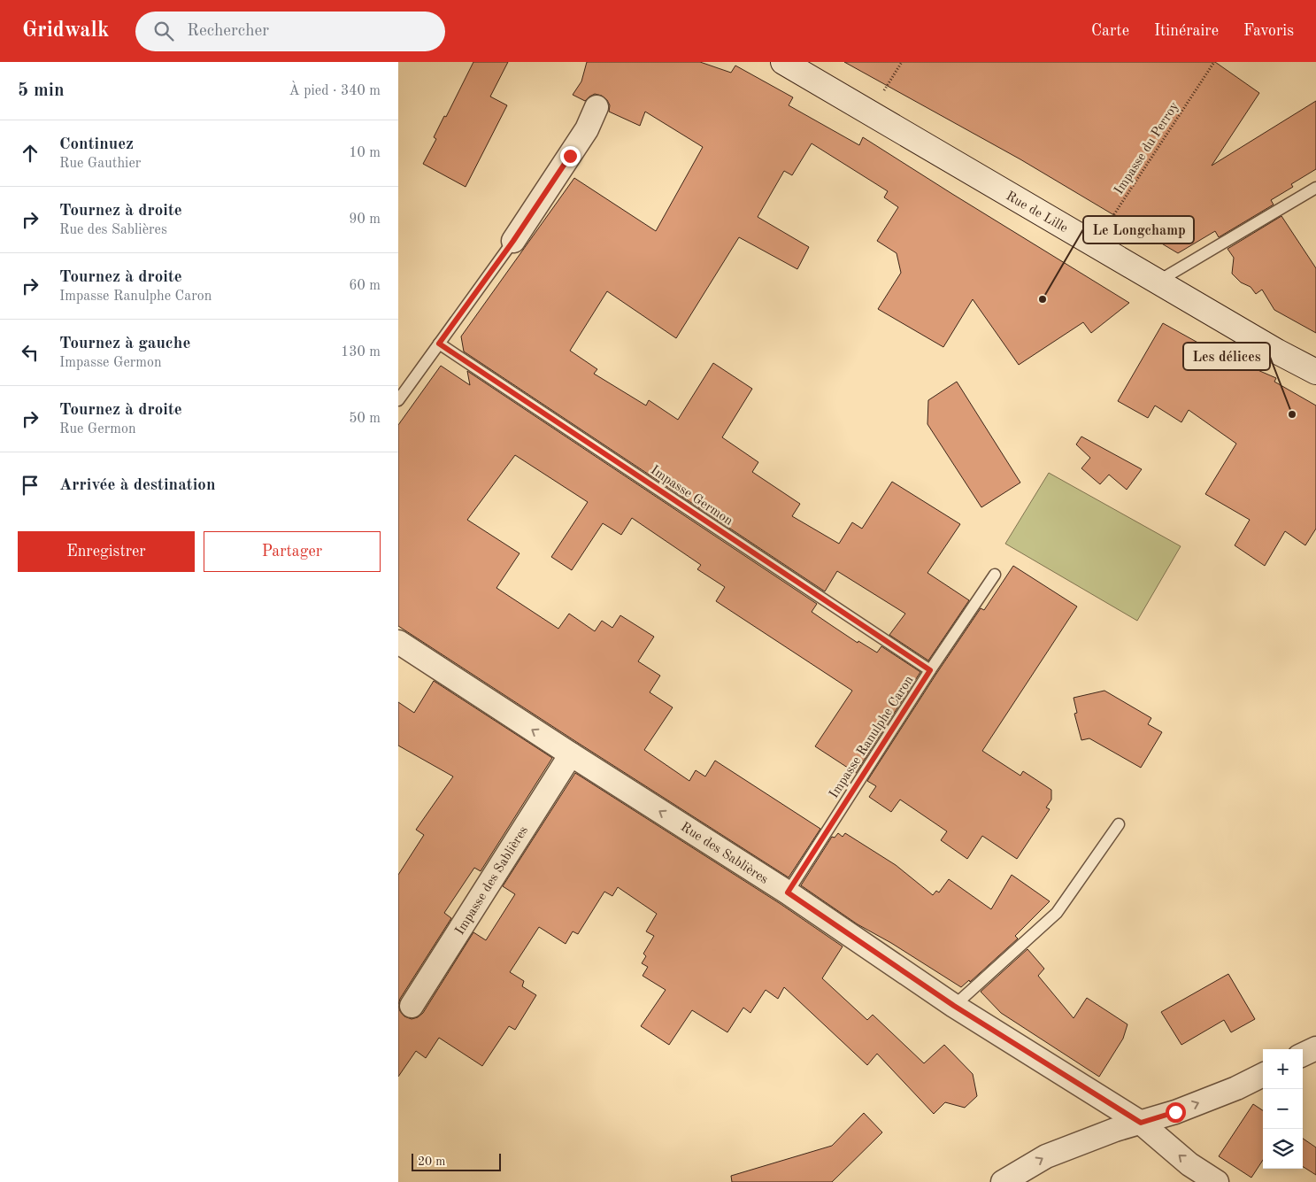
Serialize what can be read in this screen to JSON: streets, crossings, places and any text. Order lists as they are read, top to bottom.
{
  "streets": {
    "main road": ["Rue de Lille"],
    "street": ["Rue des Sablières", "Impasse des Sablières"],
    "lane": ["Impasse Germon", "Impasse Ranulphe Caron"],
    "path": ["Impasse du Perroy"]
  },
  "crossings": [
    ["Impasse du Perroy", "Rue de Lille"],
    ["Impasse Germon", "Impasse Ranulphe Caron"],
    ["Impasse Ranulphe Caron", "Rue des Sablières"],
    ["Rue des Sablières", "Impasse des Sablières"]
  ],
  "one_way": ["Rue des Sablières"],
  "places": ["Le Longchamp", "Les délices"],
  "scale_bar": "20 m",
  "page": {
    "header": "Gridwalk",
    "search": "Rechercher",
    "nav": ["Carte", "Itinéraire", "Favoris"],
    "heading": ["5 min", "À pied · 340 m"],
    "list": [
      ["Continuez", "Rue Gauthier", "10 m"],
      ["Tournez à droite", "Rue des Sablières", "90 m"],
      ["Tournez à droite", "Impasse Ranulphe Caron", "60 m"],
      ["Tournez à gauche", "Impasse Germon", "130 m"],
      ["Tournez à droite", "Rue Germon", "50 m"],
      "Arrivée à destination"
    ],
    "buttons": ["Enregistrer", "Partager"],
    "map_buttons": ["+", "−"],
    "scale": "20 m"
  }
}
